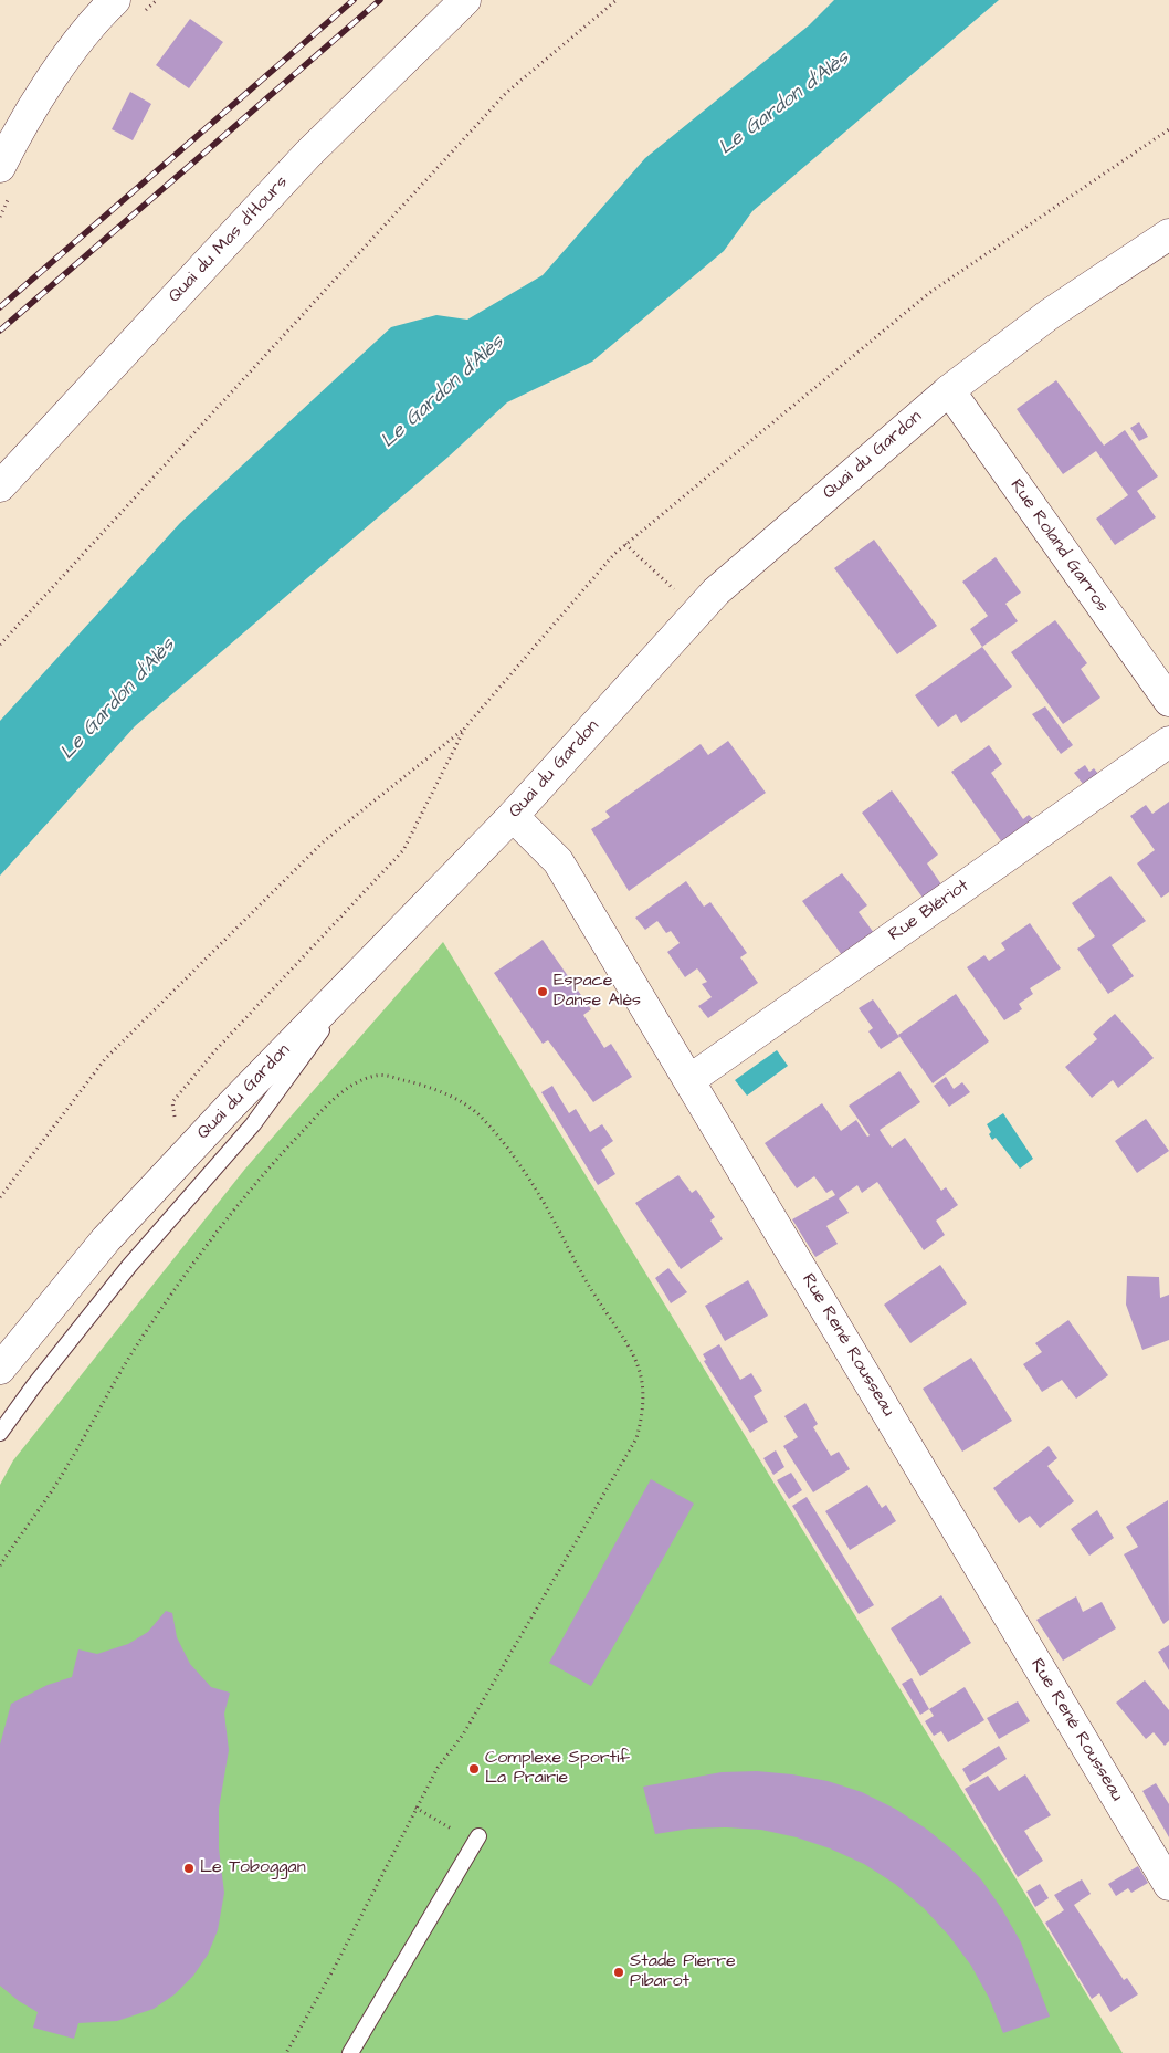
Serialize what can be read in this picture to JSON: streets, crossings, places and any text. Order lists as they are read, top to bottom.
{
  "streets": {
    "street": [
      "Quai du Mas d'Hours",
      "Quai du Gardon",
      "Rue Roland Garros",
      "Rue Blériot",
      "Rue René Rousseau"
    ]
  },
  "crossings": [
    ["Quai du Gardon", "Rue Roland Garros"],
    ["Quai du Gardon", "Rue René Rousseau"],
    ["Rue Blériot", "Rue René Rousseau"]
  ],
  "water": ["Le Gardon d'Alès"],
  "places": [
    "Espace Danse Alès",
    "Complexe Sportif La Prairie",
    "Le Toboggan",
    "Stade Pierre Pibarot"
  ]
}
